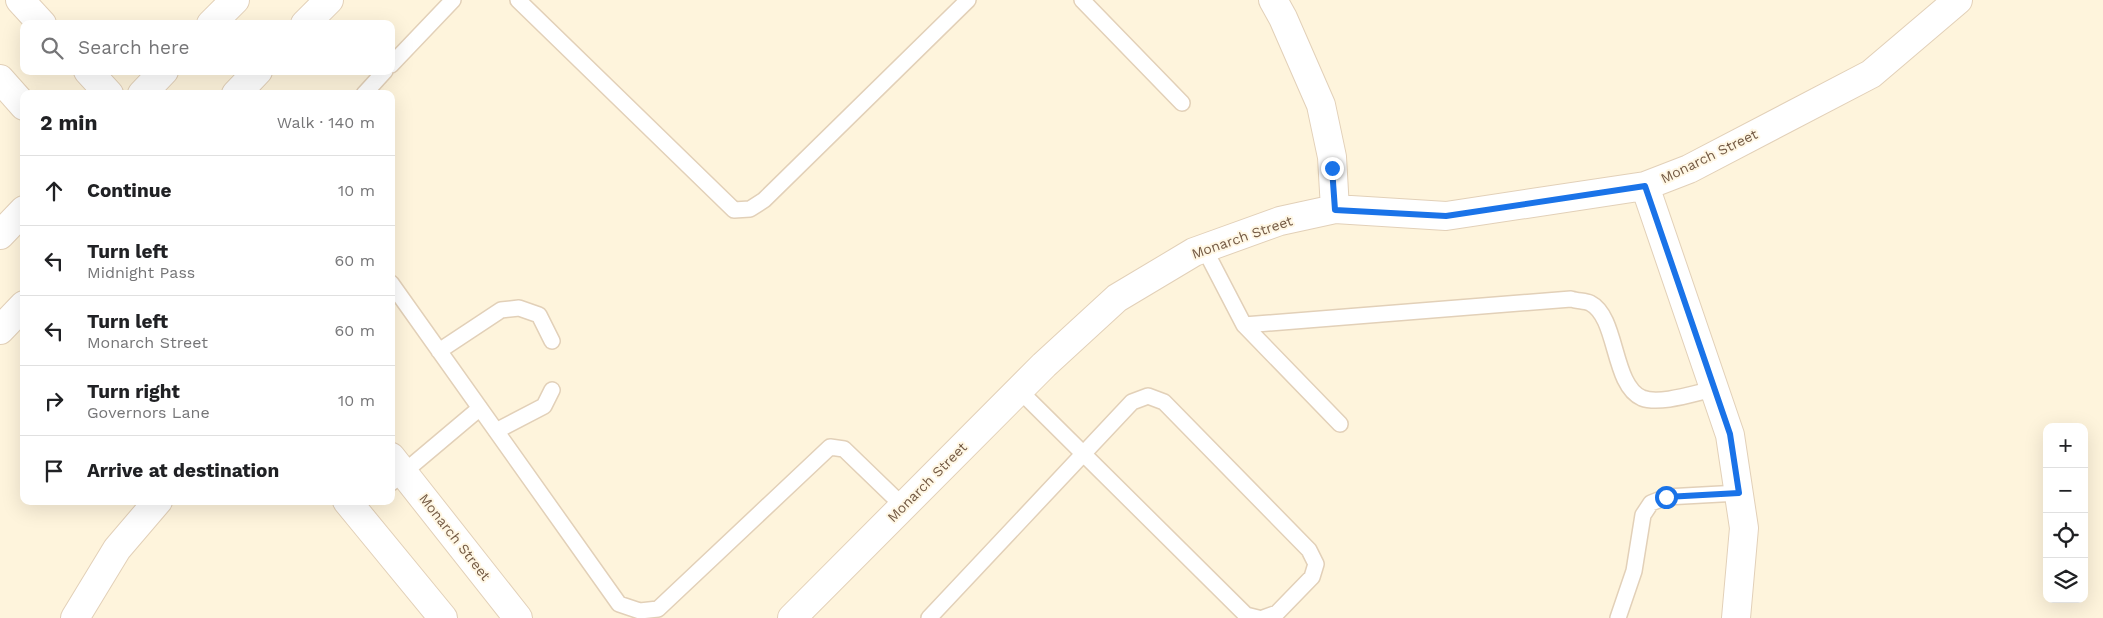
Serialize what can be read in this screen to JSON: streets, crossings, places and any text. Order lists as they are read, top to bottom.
{
  "streets": {
    "street": ["Monarch Street"]
  },
  "page": {
    "search": "Search here",
    "heading": ["2 min", "Walk · 140 m"],
    "list": [
      ["Continue", "10 m"],
      ["Turn left", "Midnight Pass", "60 m"],
      ["Turn left", "Monarch Street", "60 m"],
      ["Turn right", "Governors Lane", "10 m"],
      "Arrive at destination"
    ],
    "map_buttons": ["+", "−"]
  }
}
